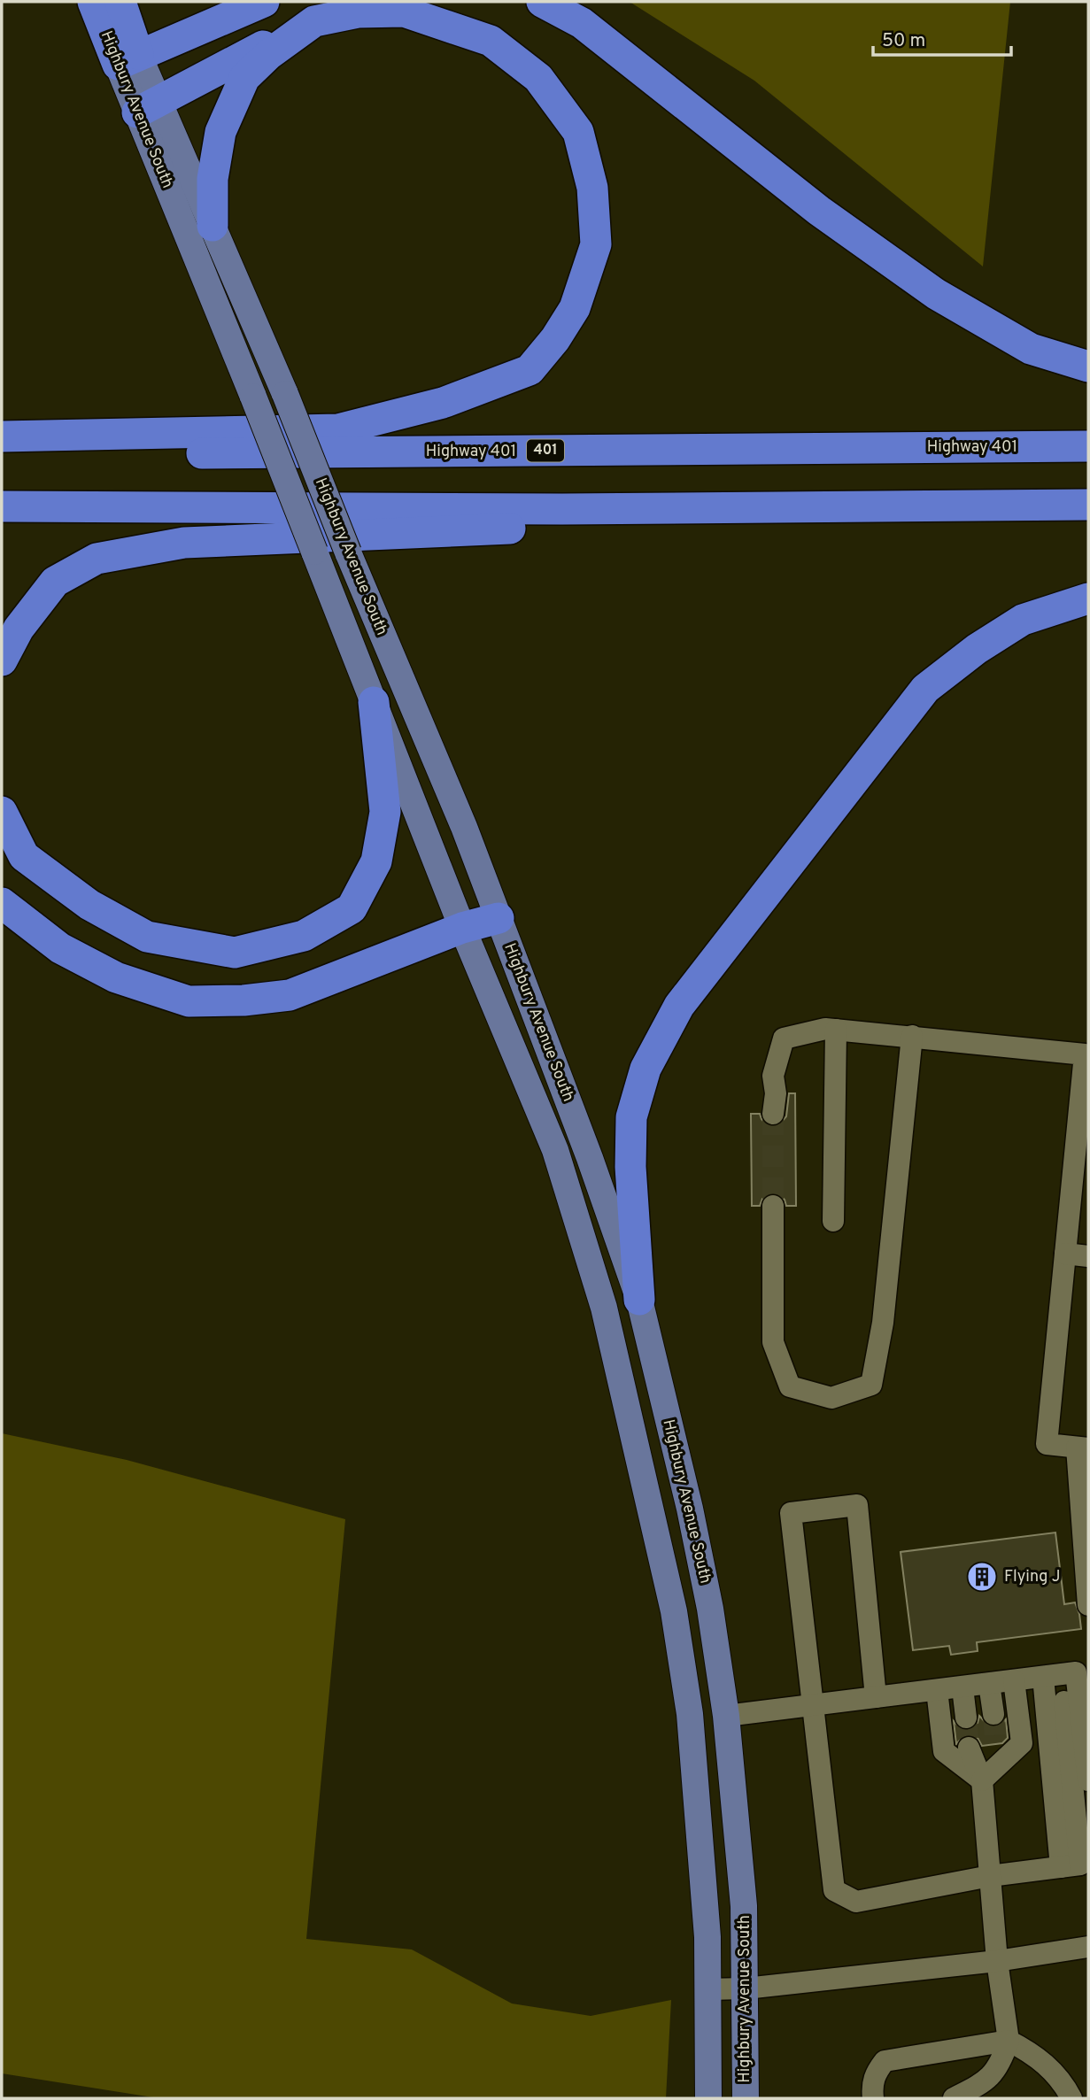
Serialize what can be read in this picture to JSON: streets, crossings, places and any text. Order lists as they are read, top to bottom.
{
  "streets": {
    "highway": ["Highbury Avenue South", "Highway 401", "401"]
  },
  "places": {
    "building": ["Flying J"]
  },
  "scale_bar": "50 m"
}
